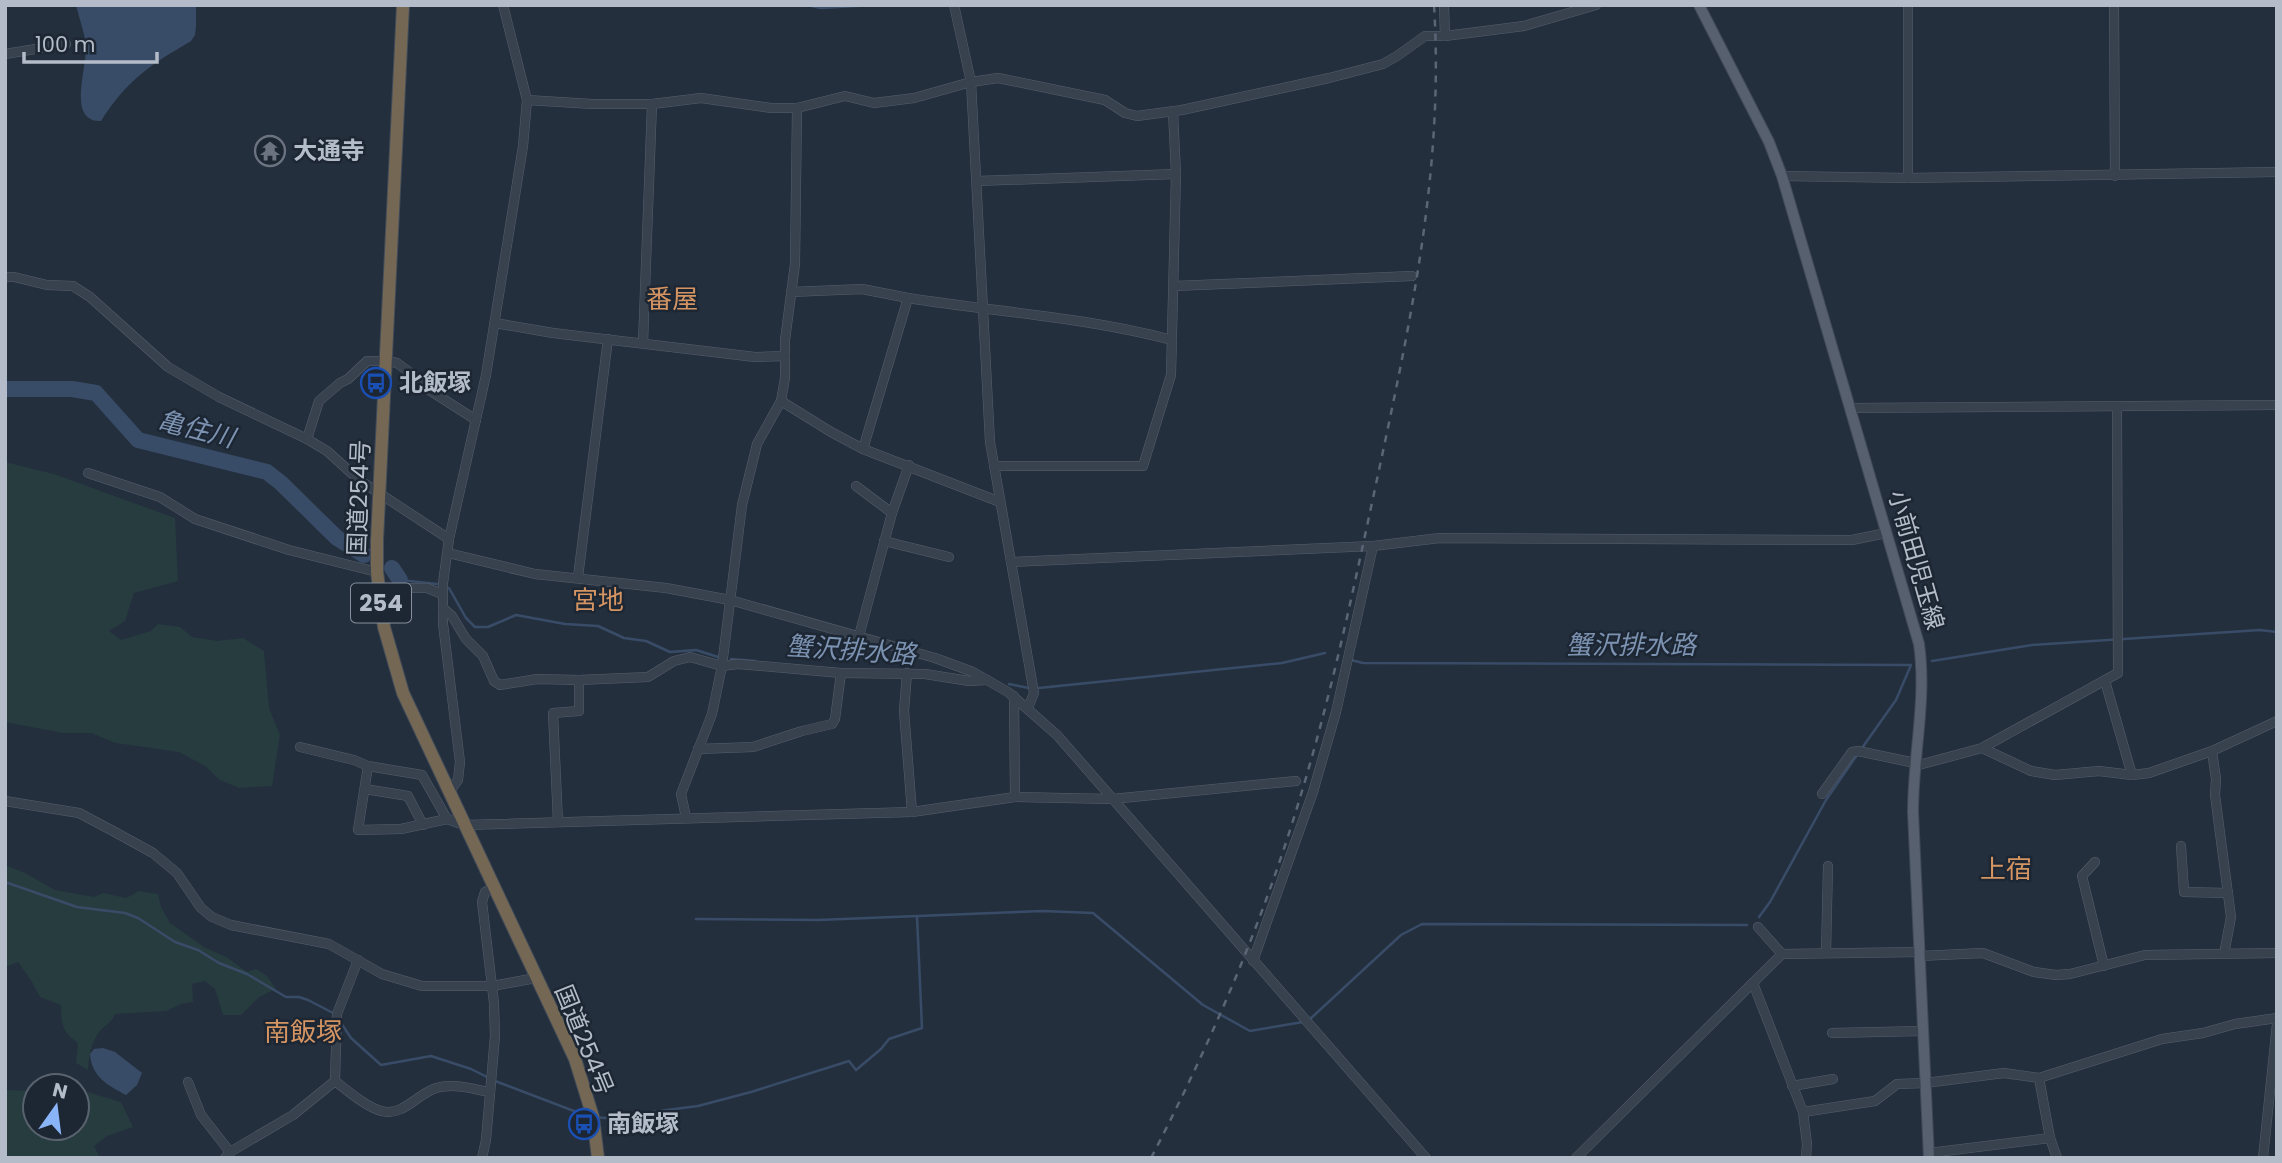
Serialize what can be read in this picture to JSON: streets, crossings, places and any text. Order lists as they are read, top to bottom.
{
  "streets": {
    "highway": ["国道254号", "254"],
    "main road": ["小前田児玉線"]
  },
  "districts": [
    "番屋",
    "宮地",
    "上宿",
    "南飯塚"
  ],
  "water": ["亀住川", "蟹沢排水路"],
  "places": {
    "temple": ["大通寺"],
    "bus stop": ["北飯塚", "南飯塚"]
  },
  "scale_bar": "100 m",
  "north": "top"
}
